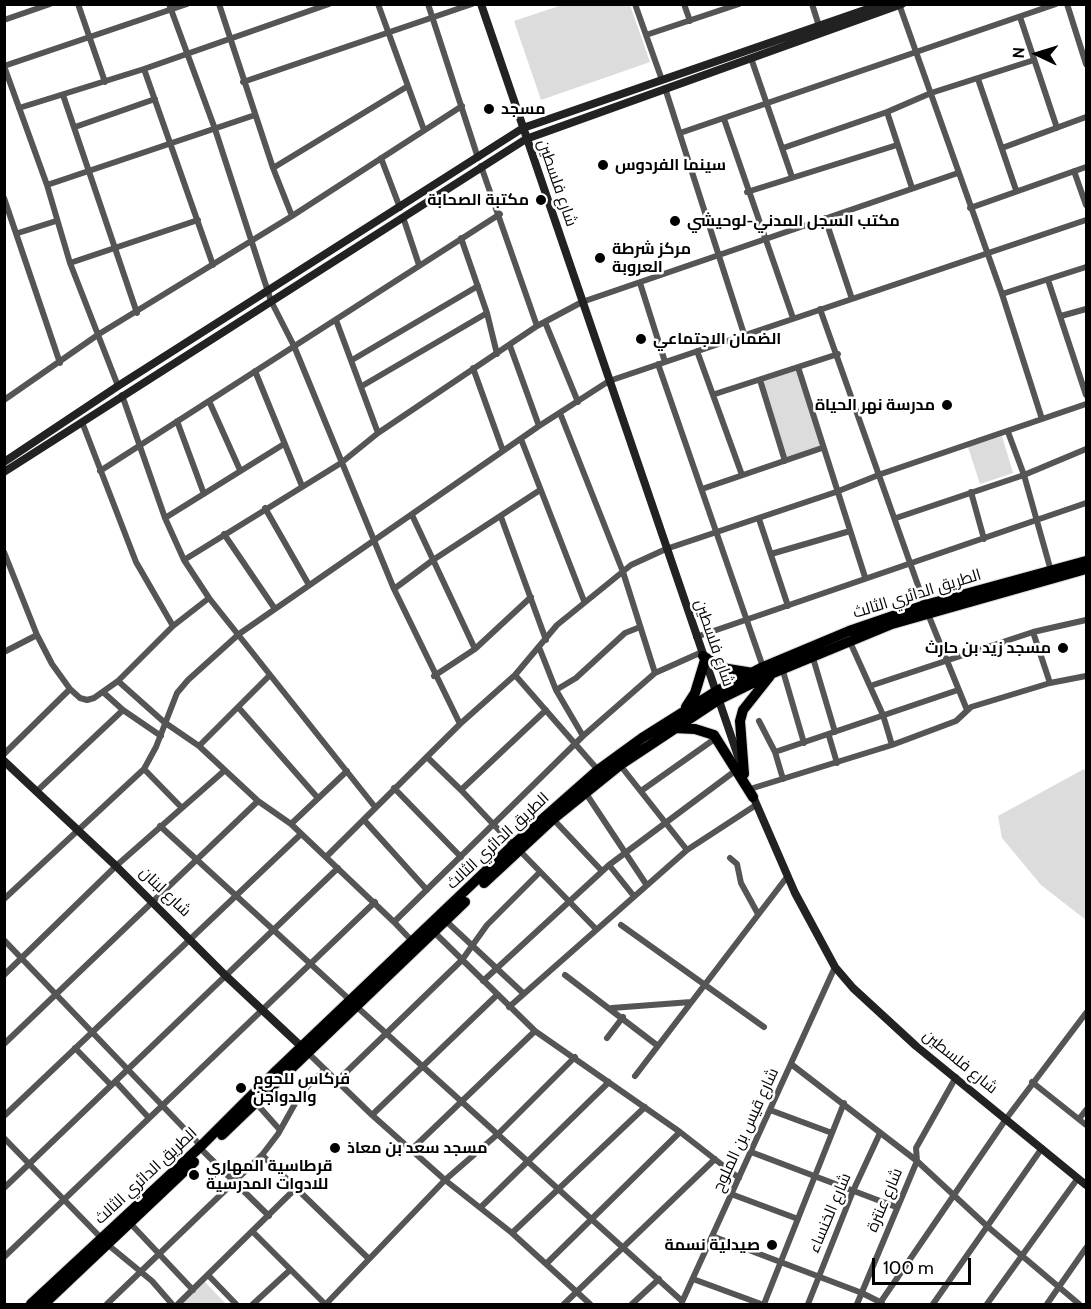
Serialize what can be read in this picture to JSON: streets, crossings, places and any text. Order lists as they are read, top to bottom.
{
  "streets": {
    "highway": ["الطريق الدائري الثالث"],
    "street": [
      "شارع فلسطين",
      "شارع لبنان",
      "شارع قيس بن الملوح",
      "شارع عنترة",
      "شارع الخنساء"
    ]
  },
  "crossings": [
    ["شارع فلسطين", "الطريق الدائري الثالث"],
    ["شارع فلسطين", "شارع قيس بن الملوح"],
    ["شارع فلسطين", "شارع عنترة"],
    ["الطريق الدائري الثالث", "شارع لبنان"]
  ],
  "places": [
    "مسجد",
    "سينما الفردوس",
    "مكتبة الصحابة",
    "مكتب السجل المدني-لوحيشي",
    "مركز شرطة العروبة",
    "الضمان الاجتماعي",
    "مدرسة نهر الحياة",
    "مسجد زيد بن حارث",
    "فركاس للحوم والدواجن",
    "مسجد سعد بن معاذ",
    "قرطاسية المهاري للادوات المدرسية",
    "صيدلية نسمة"
  ],
  "scale_bar": "100 m",
  "north": "left"
}
